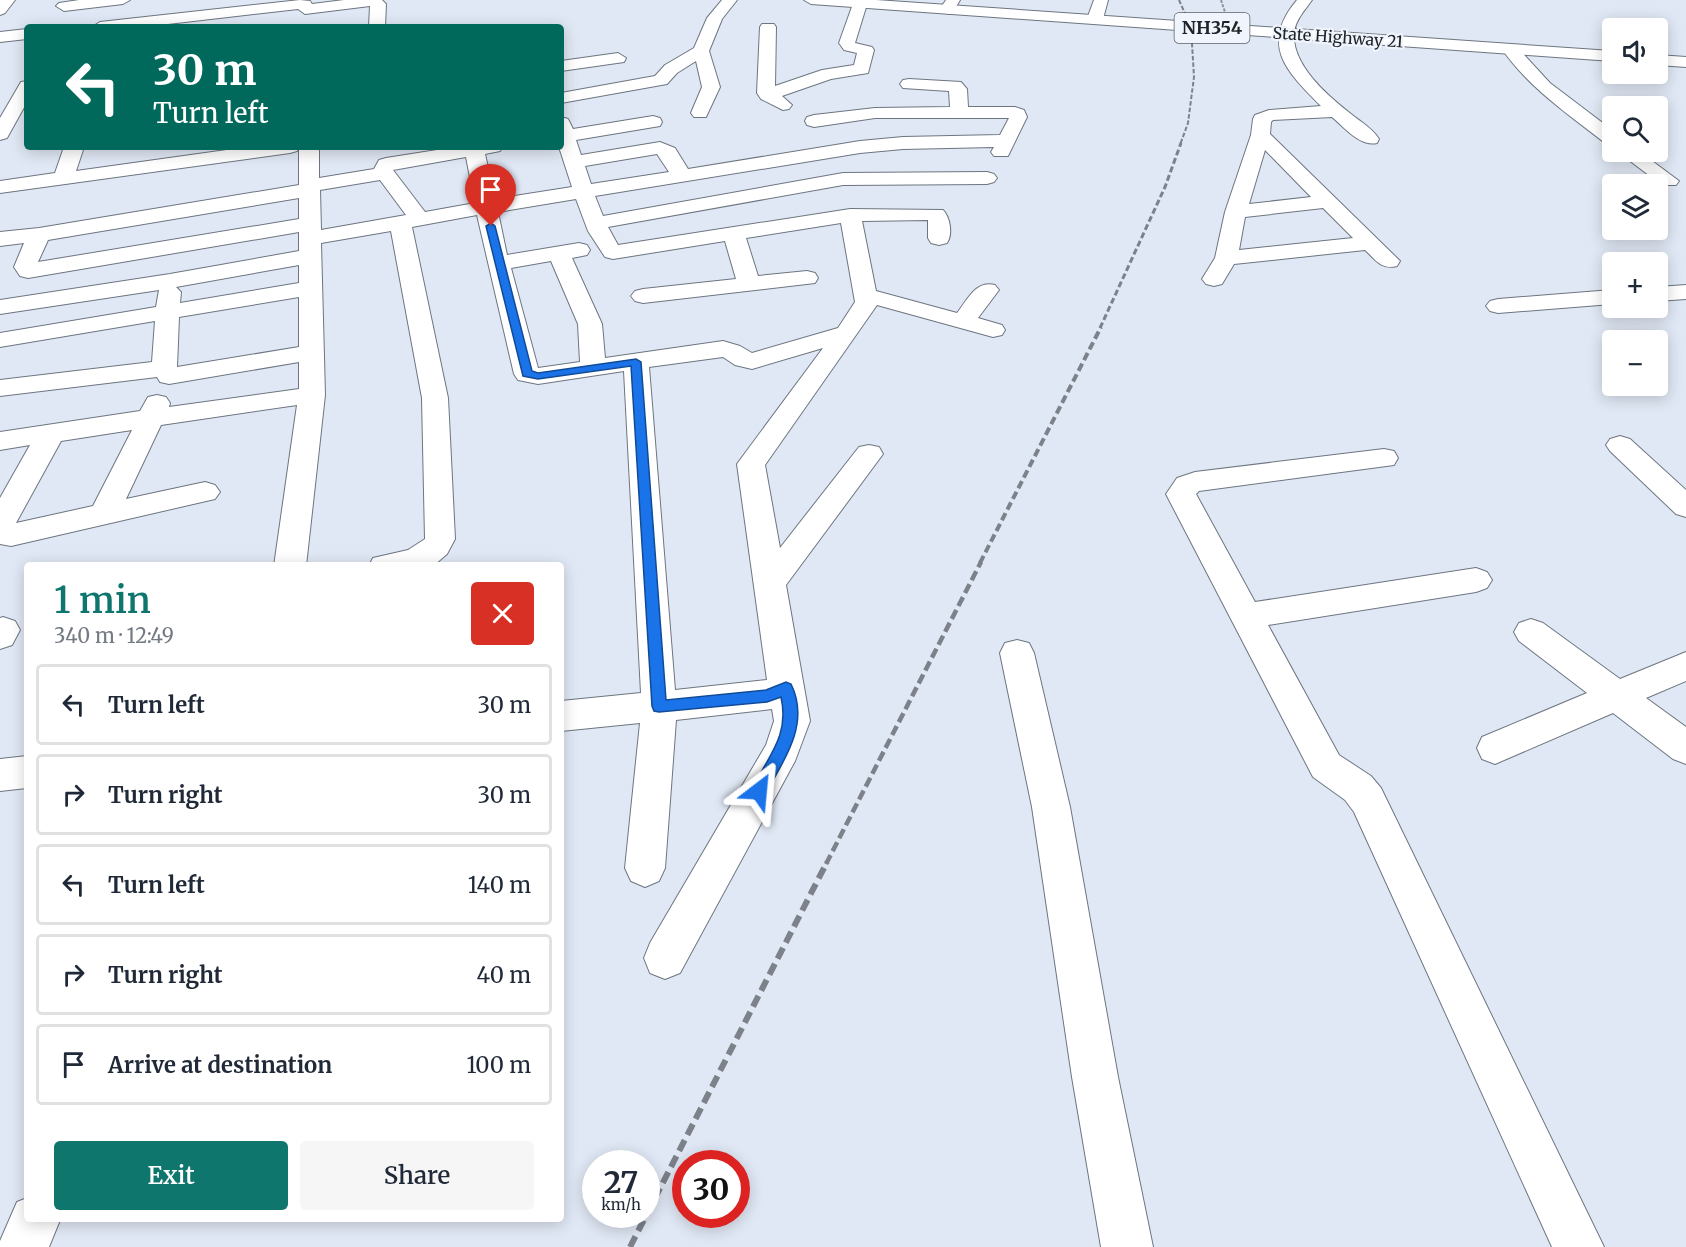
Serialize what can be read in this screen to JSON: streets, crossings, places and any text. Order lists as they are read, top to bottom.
{
  "streets": {
    "main road": ["NH354", "State Highway 21"]
  },
  "page": {
    "map_buttons": ["+", "−"],
    "turn": ["30 m", "Turn left"],
    "heading": ["1 min", "340 m · 12:49"],
    "list": [
      {
        "name": "Turn left",
        "value": "30 m"
      },
      {
        "name": "Turn right",
        "value": "30 m"
      },
      {
        "name": "Turn left",
        "value": "140 m"
      },
      {
        "name": "Turn right",
        "value": "40 m"
      },
      {
        "name": "Arrive at destination",
        "value": "100 m"
      }
    ],
    "buttons": ["Exit", "Share"],
    "speed": "27 km/h",
    "limit": "30"
  }
}
